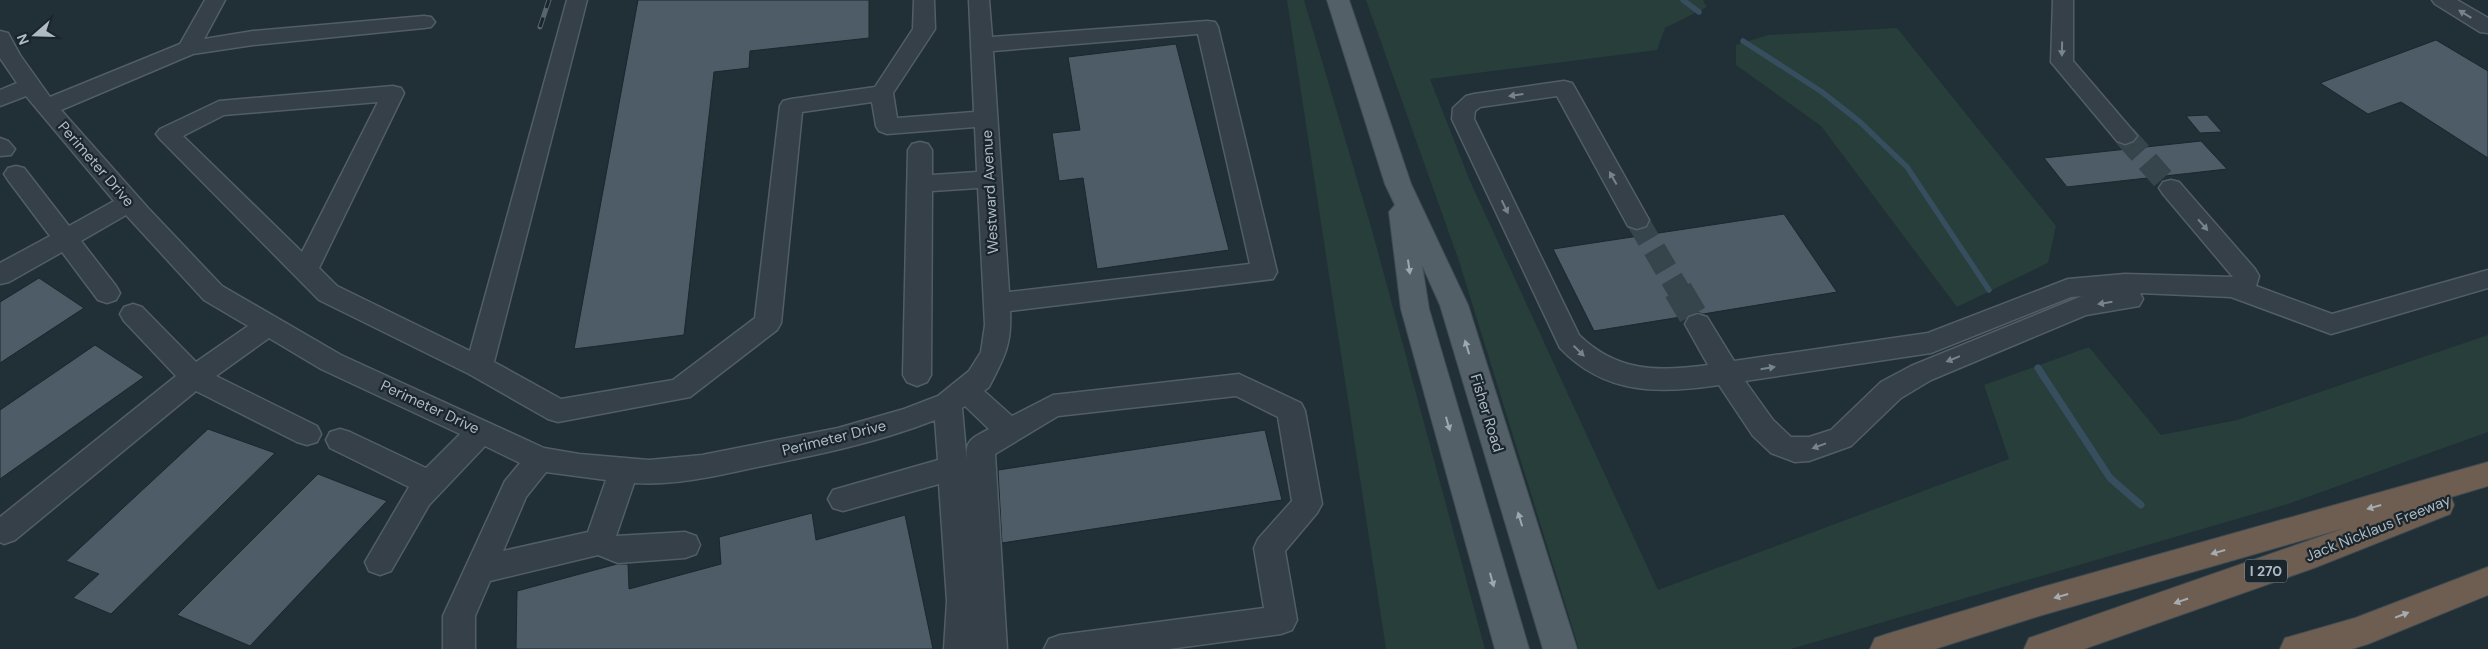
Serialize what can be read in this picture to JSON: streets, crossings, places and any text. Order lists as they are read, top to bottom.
{
  "streets": {
    "highway": ["Jack Nicklaus Freeway", "I 270"],
    "main road": ["Fisher Road"],
    "street": ["Perimeter Drive", "Westward Avenue"]
  },
  "crossings": [
    ["Perimeter Drive", "Westward Avenue"]
  ],
  "north": "left"
}
